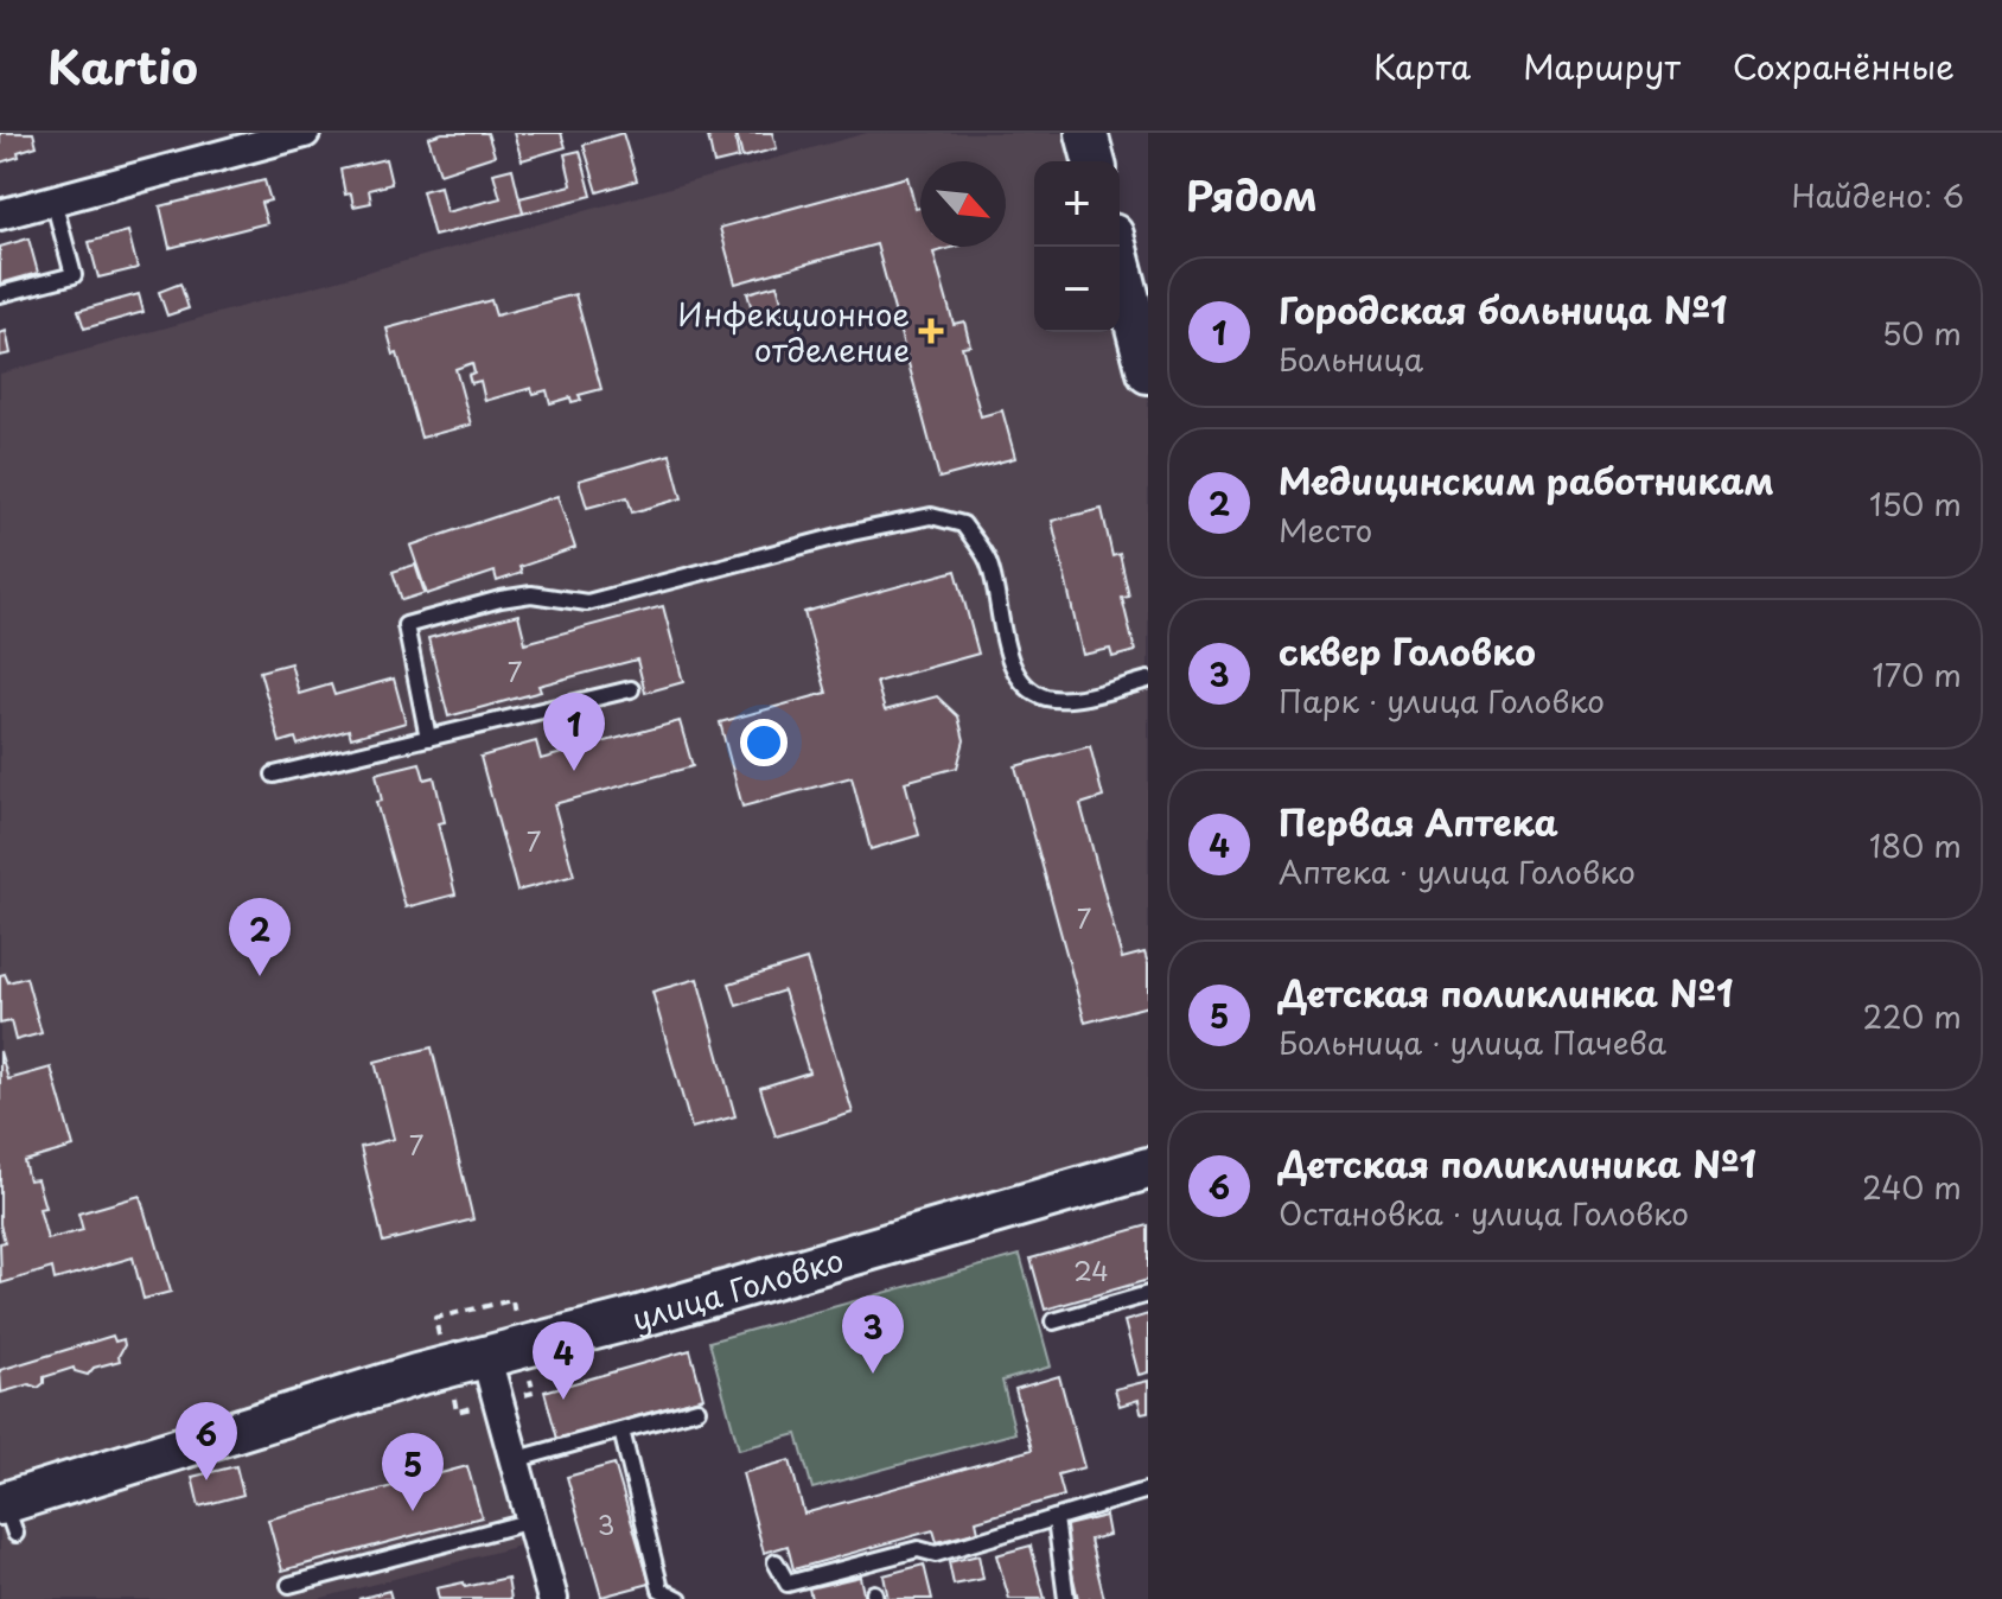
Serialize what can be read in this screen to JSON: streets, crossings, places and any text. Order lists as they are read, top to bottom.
{
  "streets": {
    "street": ["улица Головко"]
  },
  "places": {
    "health": ["Инфекционное отделение"]
  },
  "house_numbers": [
    "7",
    "7",
    "7",
    "7",
    "24",
    "3"
  ],
  "north": "bottom right",
  "page": {
    "header": "Kartio",
    "nav": ["Карта", "Маршрут", "Сохранённые"],
    "heading": ["Рядом", "Найдено: 6"],
    "map_buttons": ["+", "−"],
    "list": [
      {
        "mark": "1",
        "name": "Городская больница №1",
        "note": "Больница",
        "value": "50 m"
      },
      {
        "mark": "2",
        "name": "Медицинским работникам",
        "note": "Место",
        "value": "150 m"
      },
      {
        "mark": "3",
        "name": "сквер Головко",
        "note": "Парк · улица Головко",
        "value": "170 m"
      },
      {
        "mark": "4",
        "name": "Первая Аптека",
        "note": "Аптека · улица Головко",
        "value": "180 m"
      },
      {
        "mark": "5",
        "name": "Детская поликлинка №1",
        "note": "Больница · улица Пачева",
        "value": "220 m"
      },
      {
        "mark": "6",
        "name": "Детская поликлиника №1",
        "note": "Остановка · улица Головко",
        "value": "240 m"
      }
    ],
    "pins": [
      "1",
      "2",
      "3",
      "4",
      "6",
      "5"
    ]
  }
}
